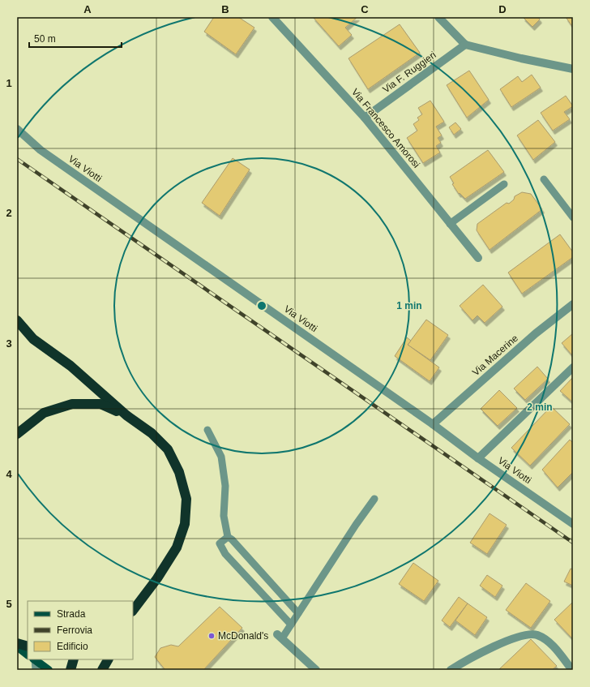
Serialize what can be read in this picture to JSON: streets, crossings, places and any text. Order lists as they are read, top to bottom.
{
  "streets": {
    "street": [
      "Via F. Ruggieri",
      "Via Francesco Amorosi",
      "Via Viotti",
      "Via Macerine"
    ]
  },
  "crossings": [
    ["Via F. Ruggieri", "Via Francesco Amorosi"],
    ["Via Viotti", "Via Macerine"]
  ],
  "places": ["McDonald's"],
  "legend": ["Strada", "Ferrovia", "Edificio"],
  "scale_bar": "50 m",
  "grid": {
    "columns": [
      "A",
      "B",
      "C",
      "D"
    ],
    "rows": [
      "1",
      "2",
      "3",
      "4",
      "5"
    ]
  },
  "rings": ["1 min", "2 min"]
}
